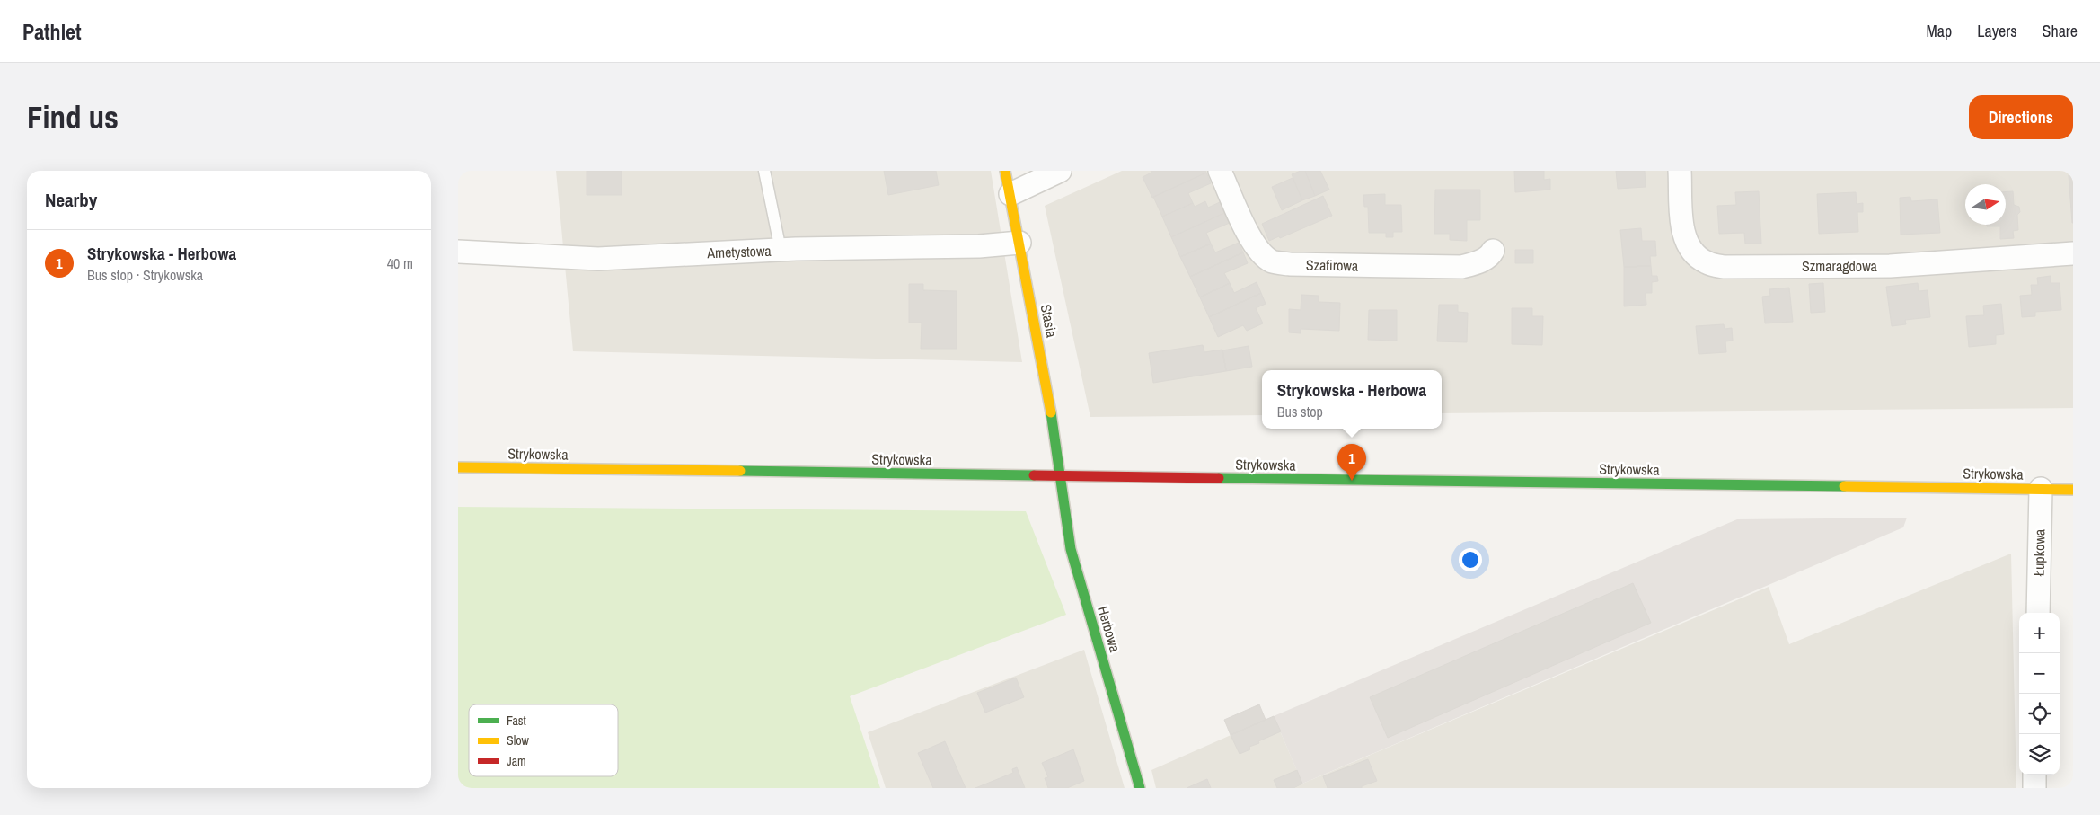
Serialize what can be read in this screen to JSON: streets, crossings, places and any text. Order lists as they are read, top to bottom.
{
  "streets": {
    "main road": ["Stasia", "Strykowska", "Herbowa"],
    "street": [
      "Ametystowa",
      "Szafirowa",
      "Szmaragdowa",
      "Łupkowa"
    ]
  },
  "crossings": [
    ["Ametystowa", "Stasia"],
    ["Stasia", "Strykowska"],
    ["Stasia", "Herbowa"],
    ["Strykowska", "Łupkowa"],
    ["Strykowska", "Herbowa"]
  ],
  "legend": ["Fast", "Slow", "Jam"],
  "north": "right",
  "page": {
    "header": "Pathlet",
    "nav": ["Map", "Layers", "Share"],
    "buttons": "Directions",
    "title": "Find us",
    "heading": "Nearby",
    "list": [
      {
        "mark": "1",
        "name": "Strykowska - Herbowa",
        "note": "Bus stop · Strykowska",
        "value": "40 m"
      }
    ],
    "popup": ["Strykowska - Herbowa", "Bus stop"],
    "pins": "1",
    "map_buttons": ["+", "−"]
  }
}
